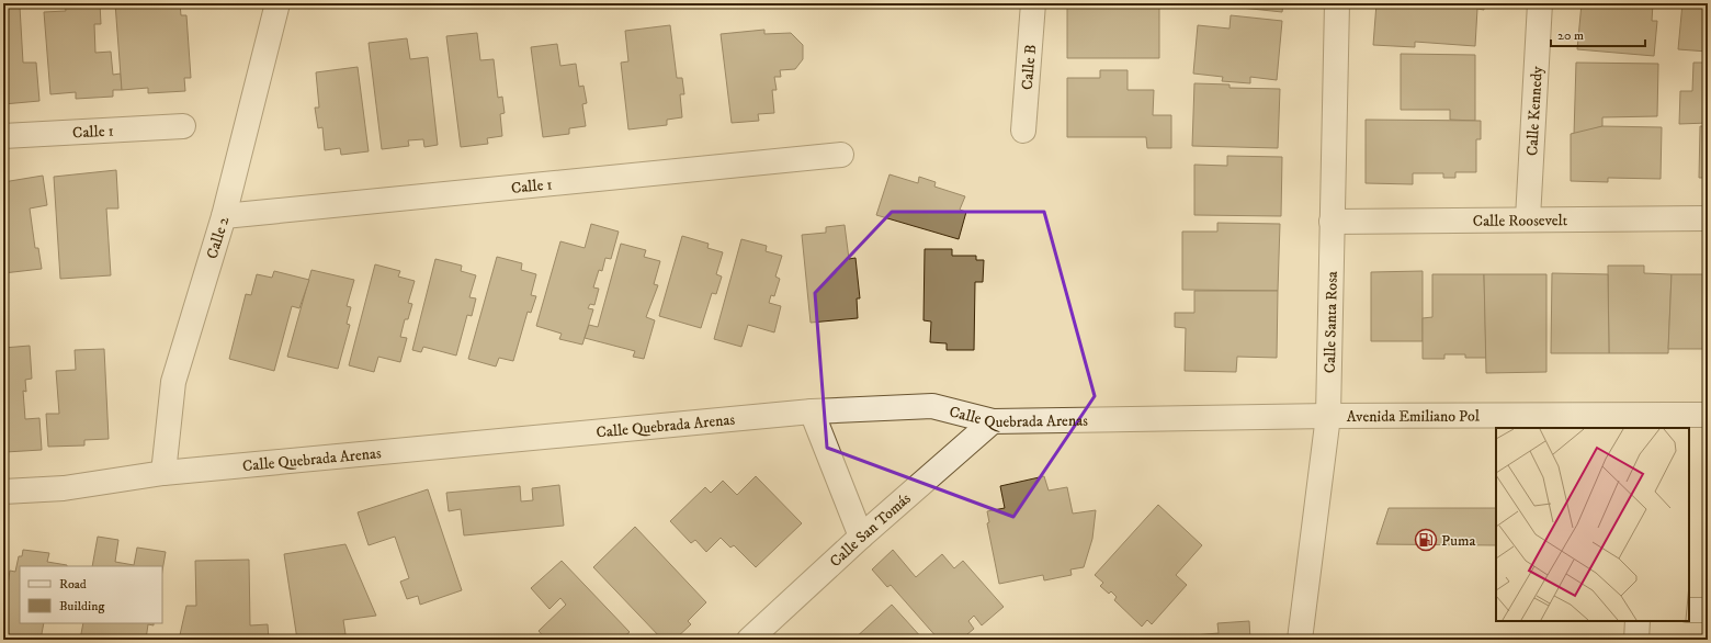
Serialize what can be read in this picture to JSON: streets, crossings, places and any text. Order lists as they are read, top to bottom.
{
  "streets": {
    "street": [
      "Calle B",
      "Calle Kennedy",
      "Calle 1",
      "Calle Roosevelt",
      "Calle 2",
      "Calle Santa Rosa",
      "Calle Quebrada Arenas",
      "Avenida Emiliano Pol",
      "Calle San Tomás"
    ]
  },
  "crossings": [
    ["Calle Kennedy", "Calle Roosevelt"],
    ["Calle 1", "Calle 2"],
    ["Calle Roosevelt", "Calle Santa Rosa"],
    ["Calle 2", "Calle Quebrada Arenas"],
    ["Calle Santa Rosa", "Calle Quebrada Arenas"],
    ["Calle Santa Rosa", "Avenida Emiliano Pol"],
    ["Calle Quebrada Arenas", "Avenida Emiliano Pol"],
    ["Calle Quebrada Arenas", "Calle San Tomás"]
  ],
  "places": {
    "fuel station": ["Puma"]
  },
  "legend": ["Road", "Building"],
  "scale_bar": "20 m"
}
